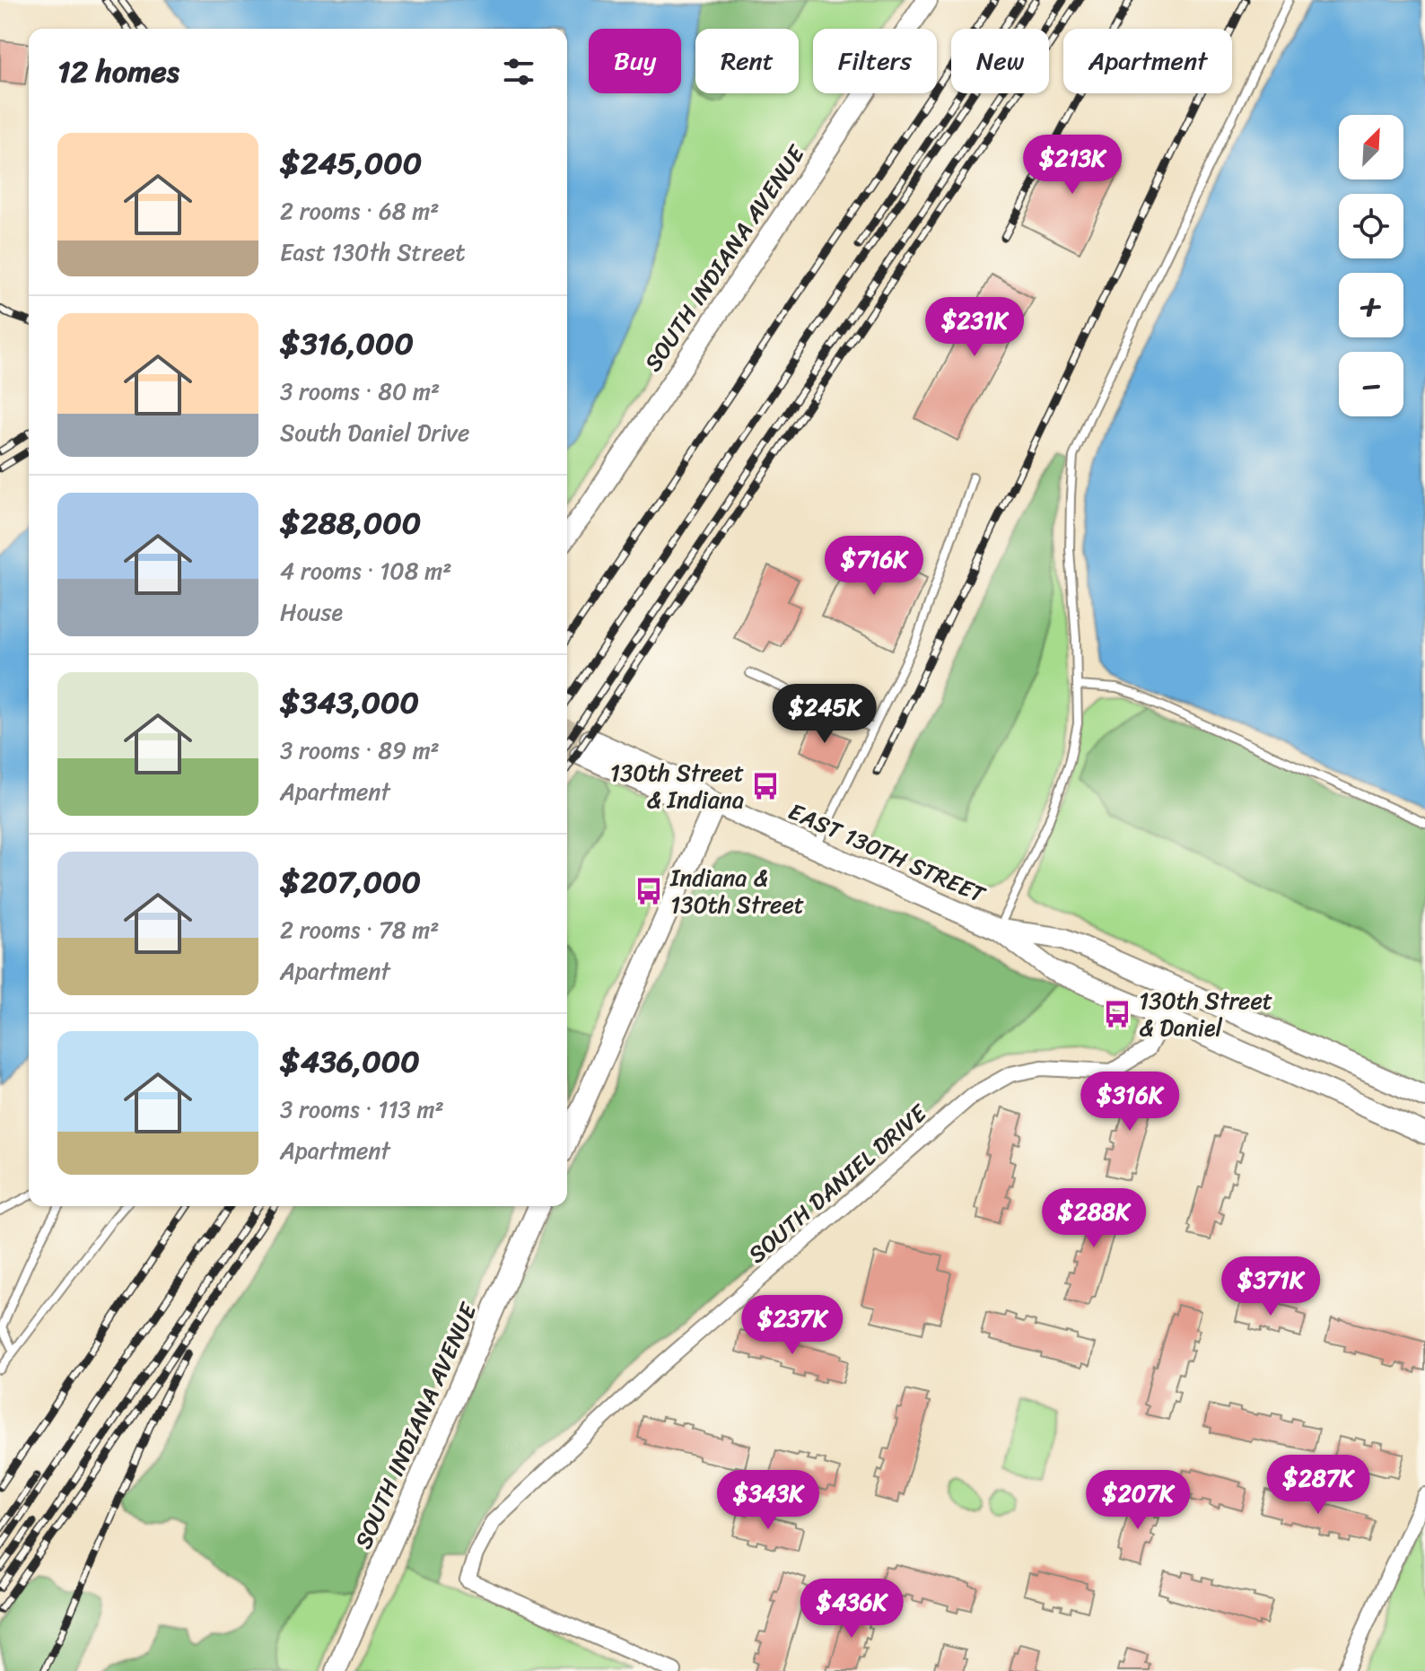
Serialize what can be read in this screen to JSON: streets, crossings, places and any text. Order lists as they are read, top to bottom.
{
  "streets": {
    "main road": ["SOUTH INDIANA AVENUE", "EAST 130TH STREET"],
    "street": ["SOUTH DANIEL DRIVE"]
  },
  "crossings": [
    ["EAST 130TH STREET", "SOUTH DANIEL DRIVE"]
  ],
  "places": {
    "bus stop": ["130th Street & Indiana", "Indiana & 130th Street", "130th Street & Daniel"]
  },
  "north": "top right",
  "page": {
    "chip": [
      "Buy",
      "Rent",
      "Filters",
      "New",
      "Apartment"
    ],
    "heading": "12 homes",
    "map_buttons": ["+", "−"],
    "list": [
      {
        "name": "$245,000",
        "note": "2 rooms · 68 m² · East 130th Street"
      },
      {
        "name": "$316,000",
        "note": "3 rooms · 80 m² · South Daniel Drive"
      },
      {
        "name": "$288,000",
        "note": "4 rooms · 108 m² · House"
      },
      {
        "name": "$343,000",
        "note": "3 rooms · 89 m² · Apartment"
      },
      {
        "name": "$207,000",
        "note": "2 rooms · 78 m² · Apartment"
      },
      {
        "name": "$436,000",
        "note": "3 rooms · 113 m² · Apartment"
      }
    ],
    "price": [
      "$213K",
      "$231K",
      "$716K",
      "$245K",
      "$316K",
      "$288K",
      "$371K",
      "$237K",
      "$287K",
      "$343K",
      "$207K",
      "$436K"
    ]
  }
}
